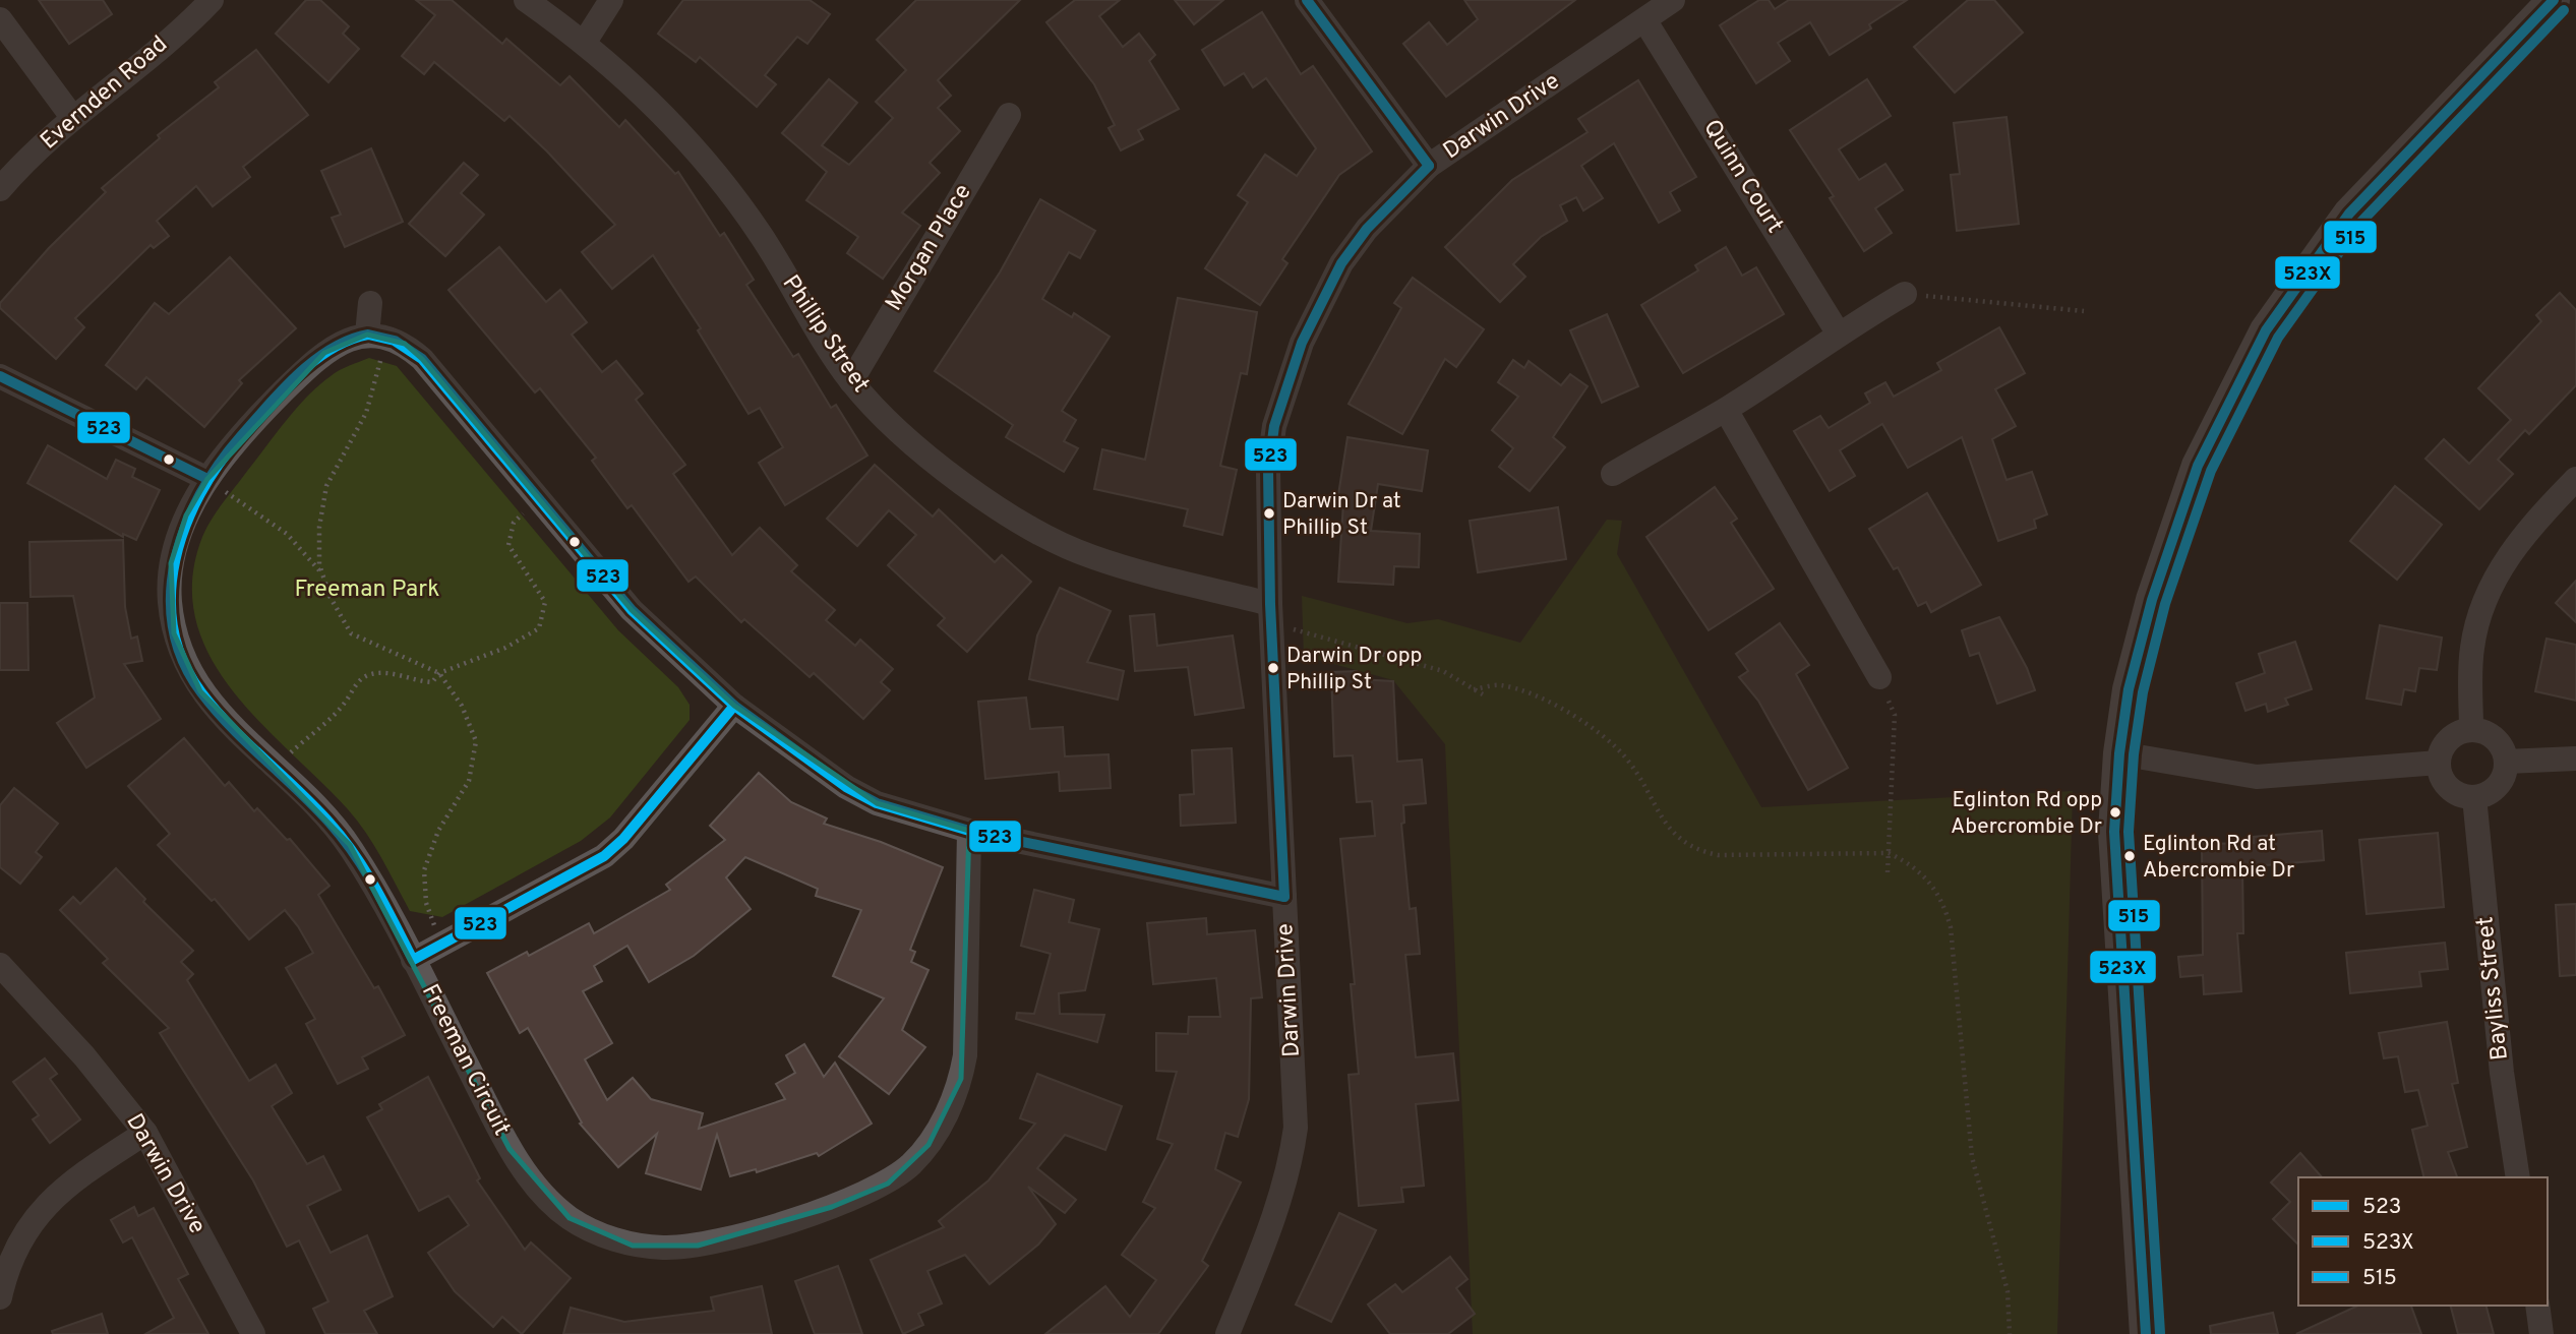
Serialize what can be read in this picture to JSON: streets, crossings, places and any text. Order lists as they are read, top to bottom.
{
  "streets": {
    "street": [
      "Evernden Road",
      "Darwin Drive",
      "Quinn Court",
      "Morgan Place",
      "Phillip Street",
      "Bayliss Street",
      "Freeman Circuit"
    ]
  },
  "crossings": [
    ["Darwin Drive", "Quinn Court"],
    ["Darwin Drive", "Phillip Street"],
    ["Morgan Place", "Phillip Street"]
  ],
  "parks": ["Freeman Park"],
  "places": [
    "Darwin Dr at Phillip St",
    "Darwin Dr opp Phillip St",
    "Eglinton Rd opp Abercrombie Dr",
    "Eglinton Rd at Abercrombie Dr"
  ],
  "lines": ["transit line 523", "transit line 523X", "transit line 515"],
  "legend": ["523", "523X", "515"]
}
